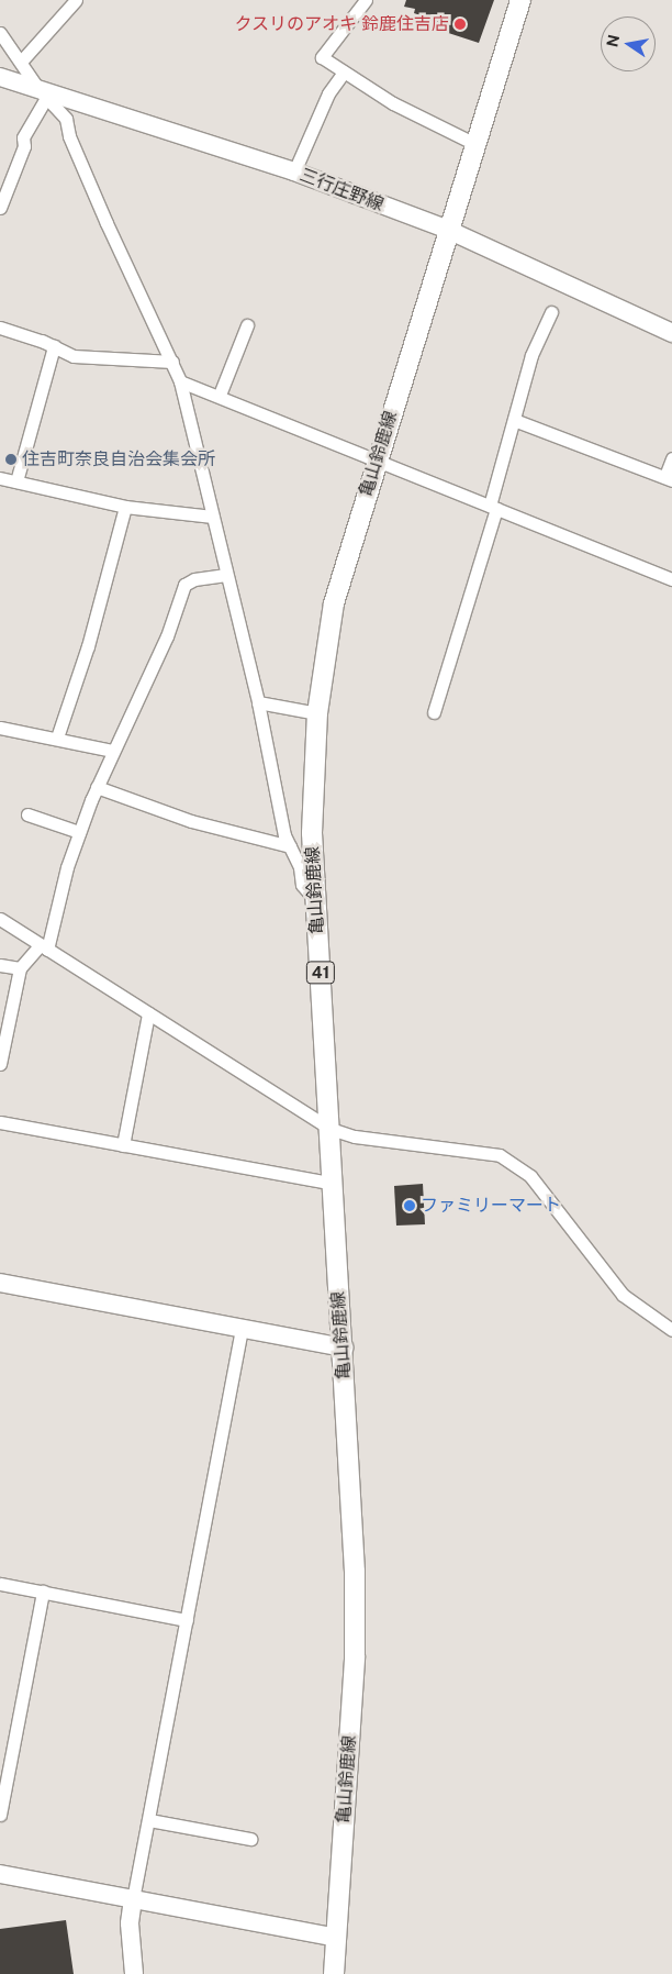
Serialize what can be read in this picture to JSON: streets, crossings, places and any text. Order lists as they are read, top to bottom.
{
  "streets": {
    "main road": ["亀山鈴鹿線", "41"],
    "street": ["三行庄野線"]
  },
  "crossings": [
    ["三行庄野線", "亀山鈴鹿線"]
  ],
  "places": ["クスリのアオキ 鈴鹿住吉店", "住吉町奈良自治会集会所", "ファミリーマート"],
  "north": "left"
}
